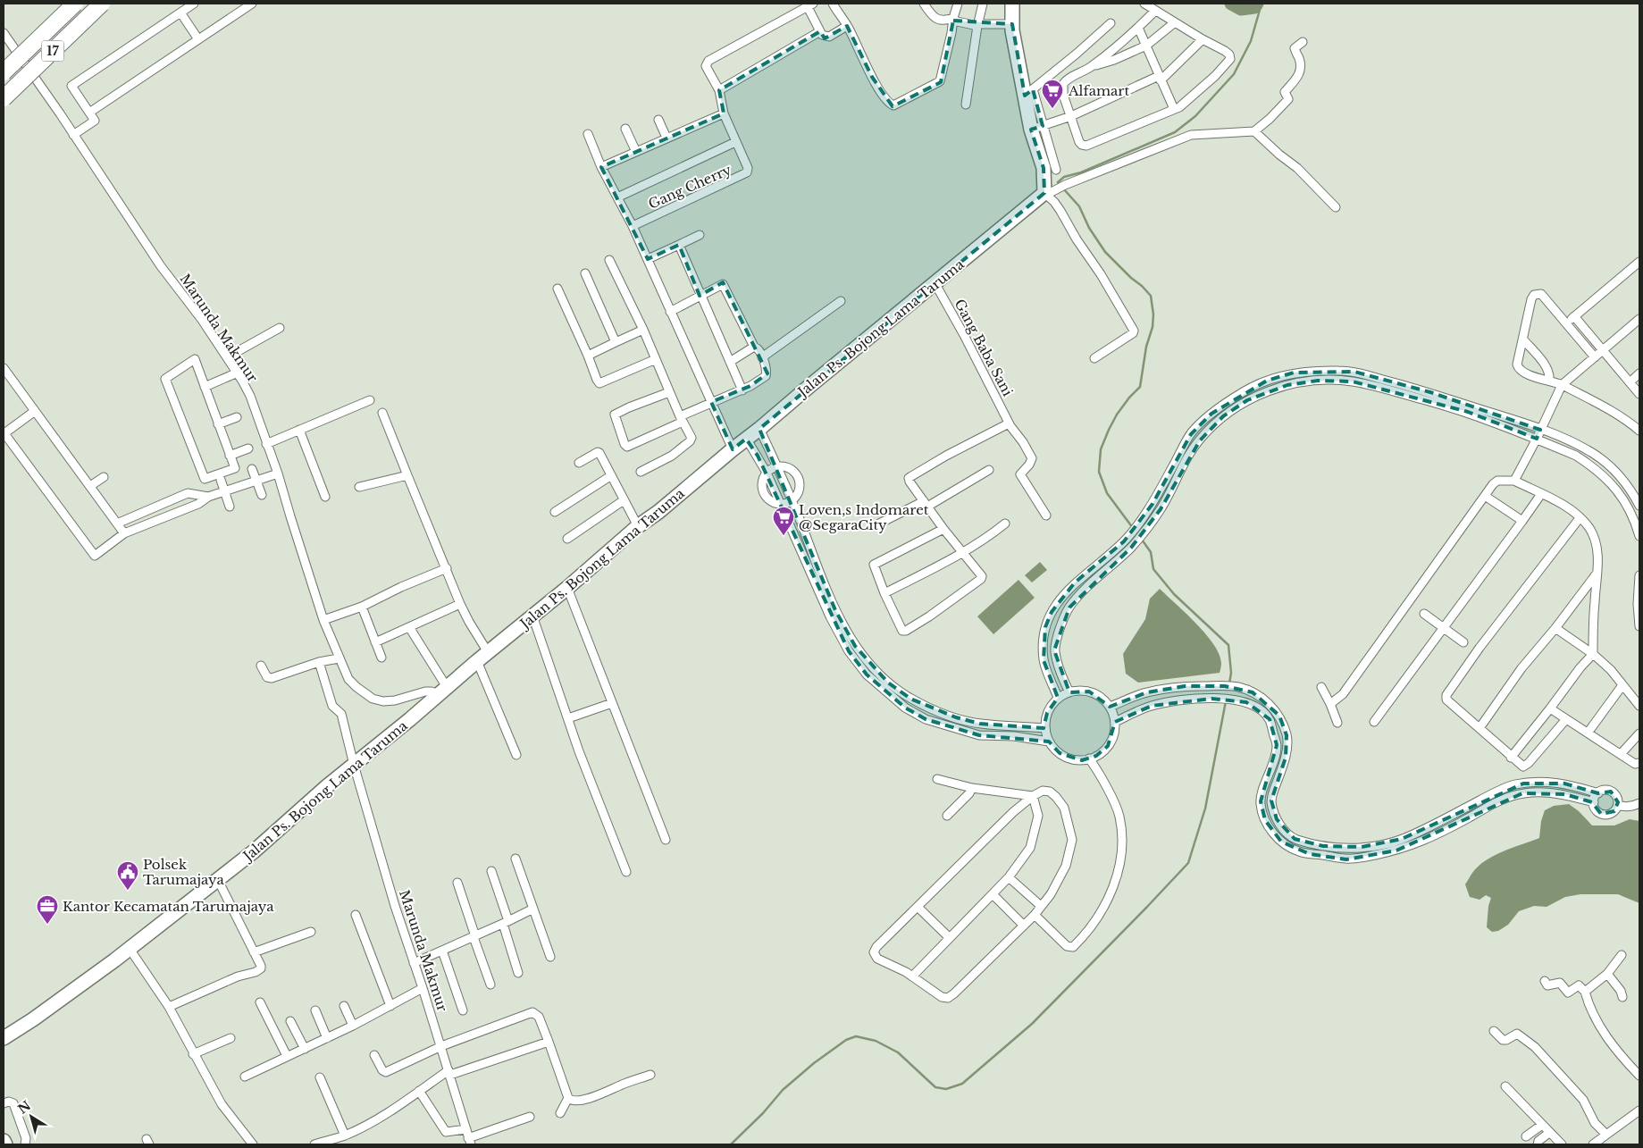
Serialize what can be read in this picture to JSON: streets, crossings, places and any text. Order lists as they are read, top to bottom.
{
  "streets": {
    "highway": ["17"],
    "main road": ["Jalan Ps. Bojong Lama Taruma"],
    "street": ["Gang Cherry", "Marunda Makmur", "Gang Baba Sani"]
  },
  "crossings": [
    ["Marunda Makmur", "Jalan Ps. Bojong Lama Taruma"],
    ["Jalan Ps. Bojong Lama Taruma", "Gang Baba Sani"]
  ],
  "places": {
    "supermarket": ["Alfamart", "Loven,s Indomaret @SegaraCity"],
    "public building": ["Polsek Tarumajaya"],
    "office": ["Kantor Kecamatan Tarumajaya"]
  },
  "north": "top left"
}
